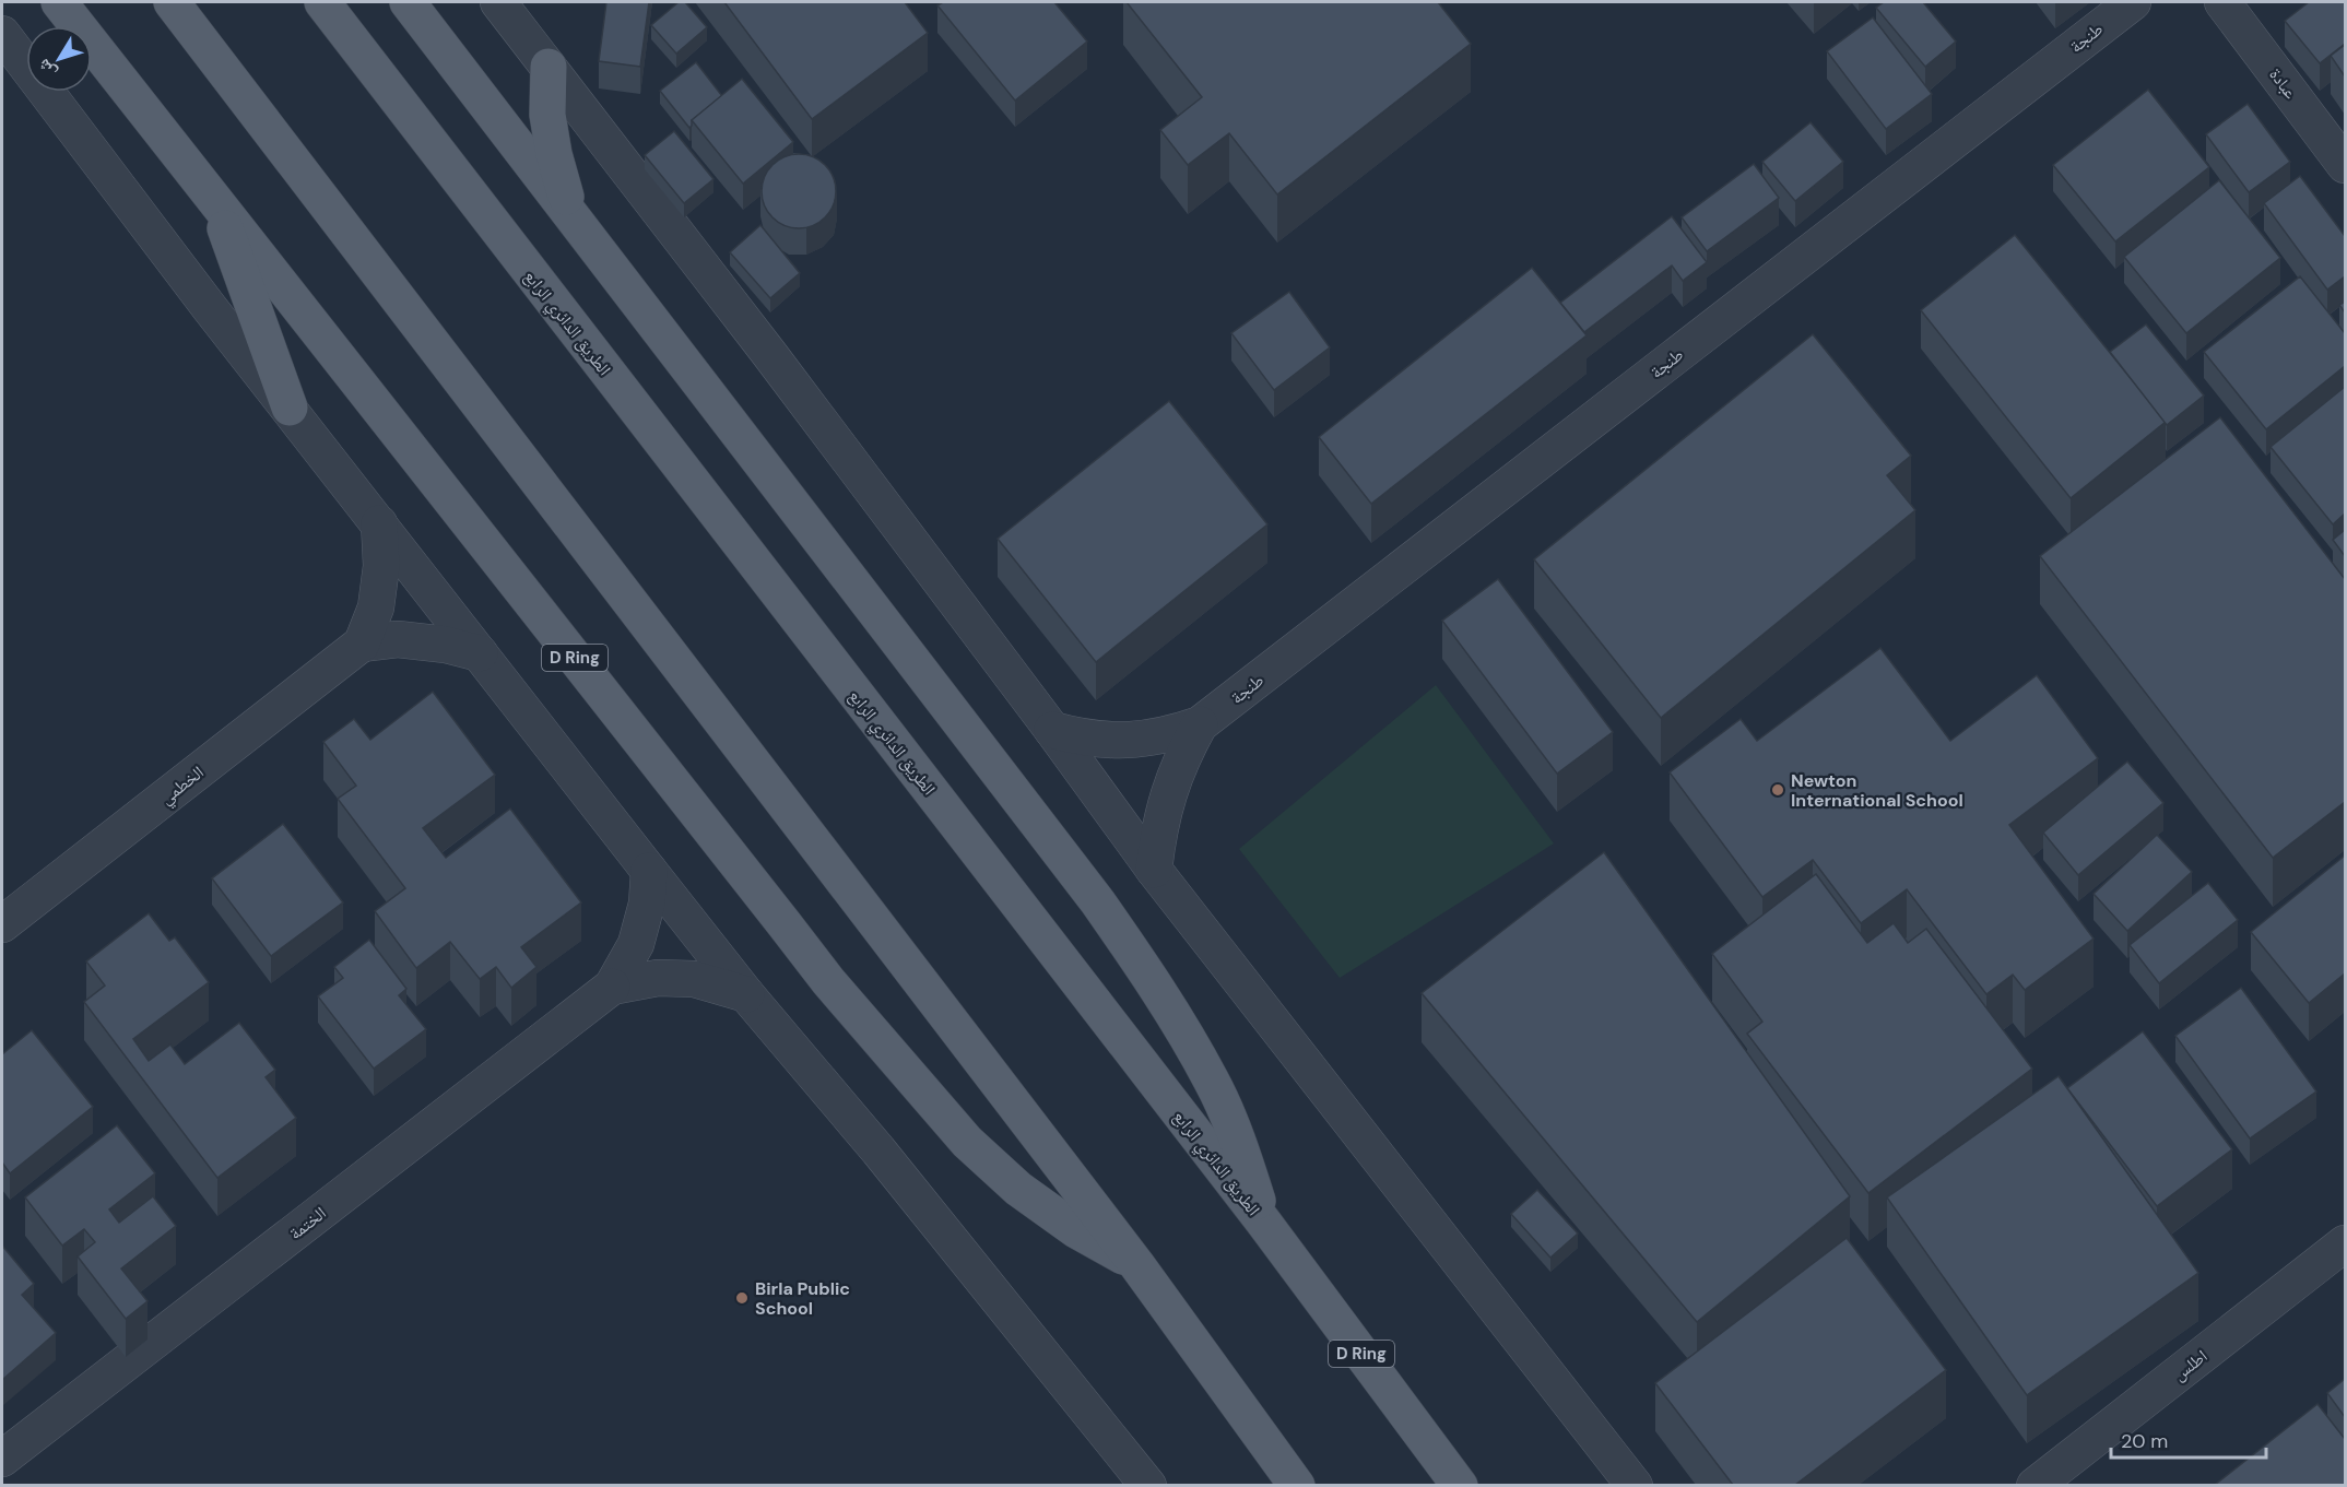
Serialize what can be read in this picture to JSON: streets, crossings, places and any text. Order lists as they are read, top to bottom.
{
  "streets": {
    "main road": ["الطريق الدائري الرابع", "D Ring"],
    "street": [
      "طنجة",
      "عبادة",
      "الخطمي",
      "الختمة",
      "اطلس"
    ]
  },
  "places": ["Newton International School", "Birla Public School"],
  "scale_bar": "20 m",
  "north": "bottom left"
}
